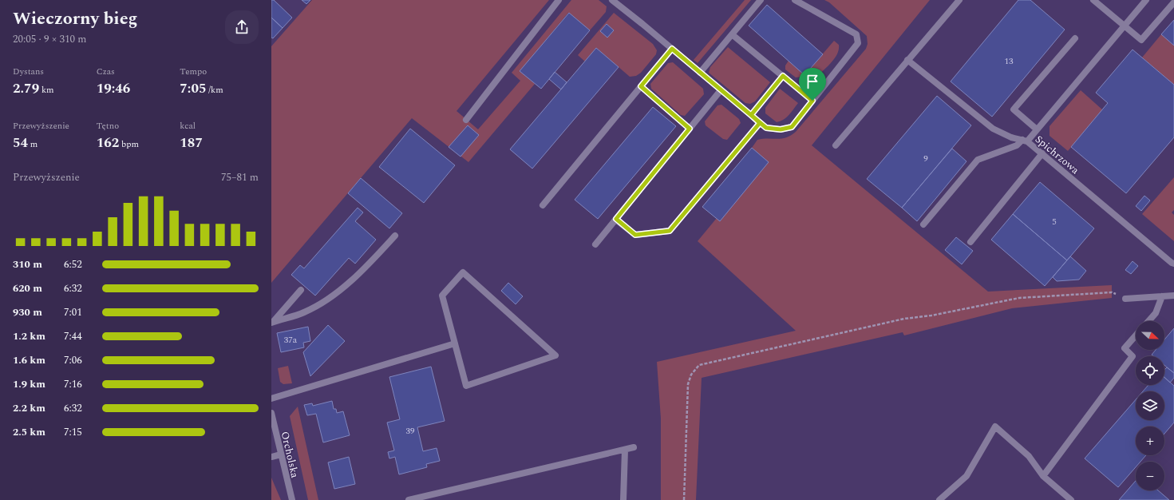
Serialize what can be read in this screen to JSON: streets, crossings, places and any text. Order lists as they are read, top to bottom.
{
  "streets": {
    "street": ["Spichrzowa", "Orcholska"]
  },
  "house_numbers": [
    "13",
    "9",
    "5",
    "37a",
    "39"
  ],
  "north": "right",
  "page": {
    "heading": ["Wieczorny bieg", "20:05 · 9 × 310 m"],
    "stats": [
      ["Dystans", "2.79 km"],
      ["Czas", "19:46"],
      ["Tempo", "7:05 /km"],
      ["Przewyższenie", "54 m"],
      ["Tętno", "162 bpm"],
      ["kcal", "187"]
    ],
    "chart": ["Przewyższenie", "75–81 m"],
    "list": [
      {
        "name": "310 m",
        "note": "6:52"
      },
      {
        "name": "620 m",
        "note": "6:32"
      },
      {
        "name": "930 m",
        "note": "7:01"
      },
      {
        "name": "1.2 km",
        "note": "7:44"
      },
      {
        "name": "1.6 km",
        "note": "7:06"
      },
      {
        "name": "1.9 km",
        "note": "7:16"
      },
      {
        "name": "2.2 km",
        "note": "6:32"
      },
      {
        "name": "2.5 km",
        "note": "7:15"
      }
    ],
    "map_buttons": ["+", "−"]
  }
}
